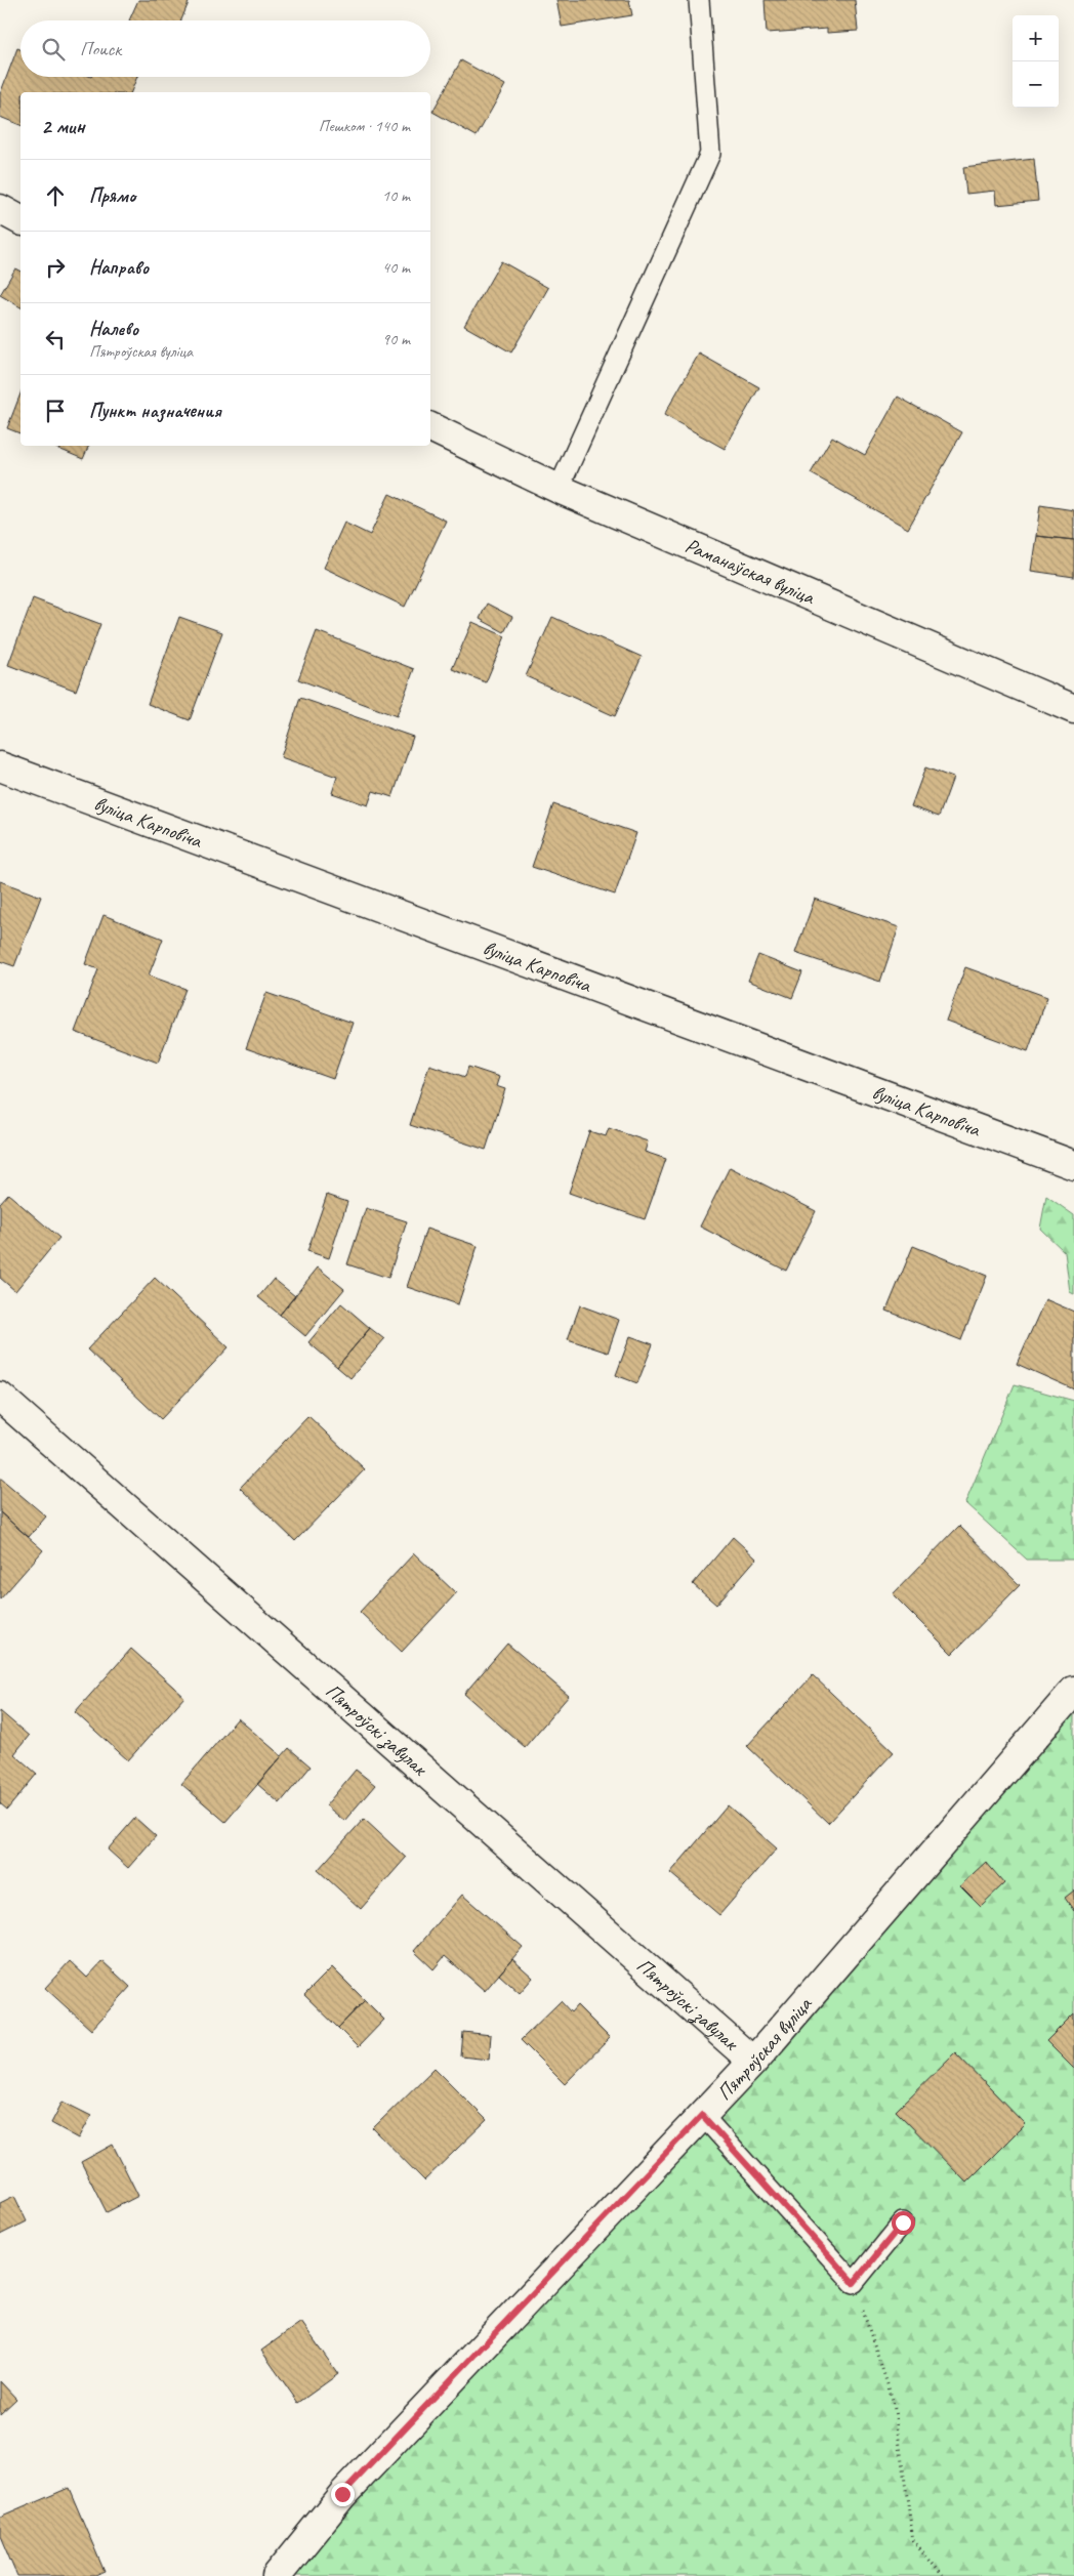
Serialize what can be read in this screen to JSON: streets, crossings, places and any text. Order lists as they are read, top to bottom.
{
  "streets": {
    "street": [
      "Раманаўская вуліца",
      "вуліца Карповіча",
      "Пятроўскі завулак",
      "Пятроўская вуліца"
    ]
  },
  "crossings": [
    ["Пятроўскі завулак", "Пятроўская вуліца"]
  ],
  "page": {
    "map_buttons": ["+", "−"],
    "search": "Поиск",
    "heading": ["2 мин", "Пешком · 140 m"],
    "list": [
      ["Прямо", "10 m"],
      ["Направо", "40 m"],
      ["Налево", "Пятроўская вуліца", "90 m"],
      "Пункт назначения"
    ]
  }
}
